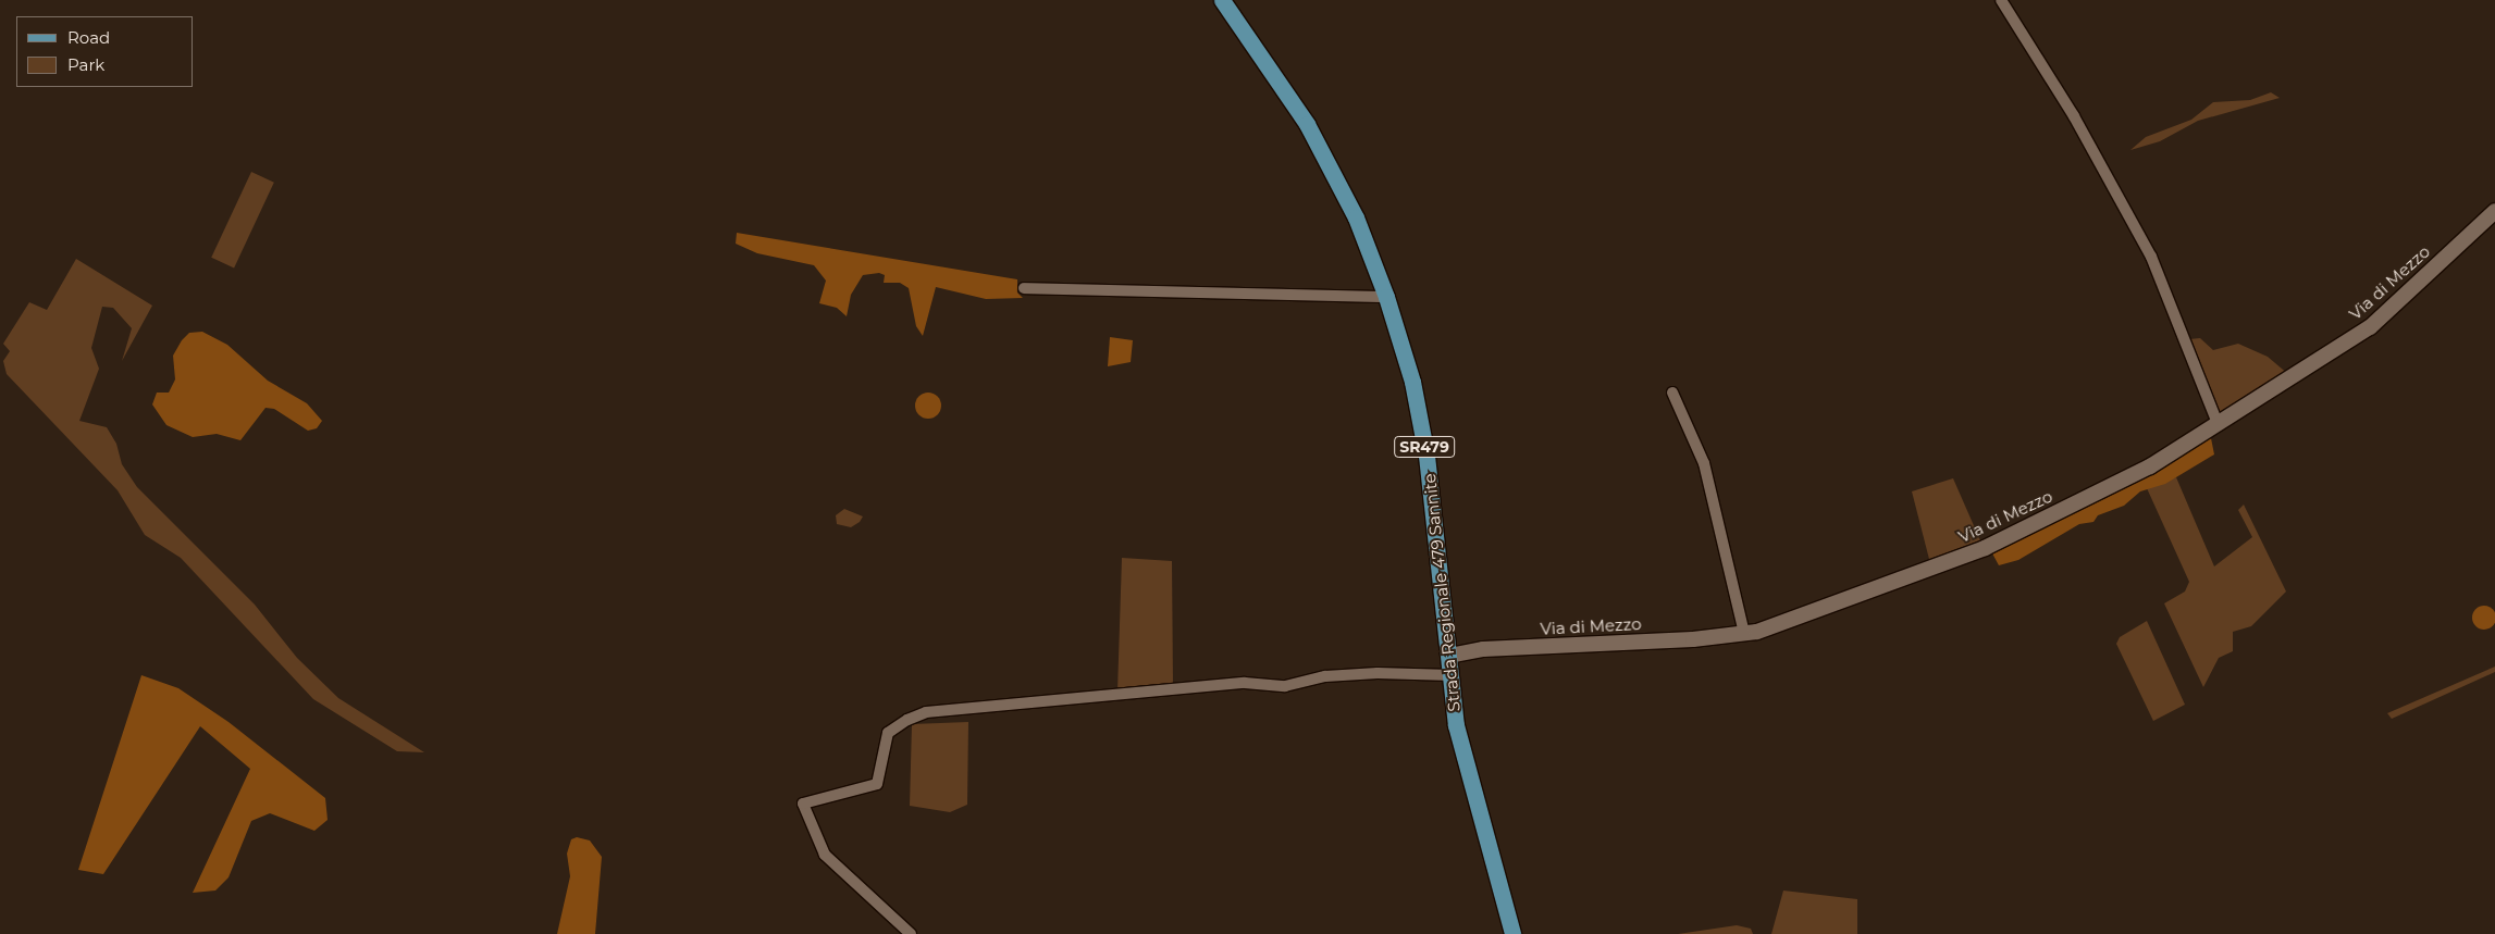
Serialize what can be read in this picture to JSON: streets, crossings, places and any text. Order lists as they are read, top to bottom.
{
  "streets": {
    "main road": ["Via di Mezzo", "SR479", "Strada Regionale 479 Sannite"]
  },
  "crossings": [
    ["Via di Mezzo", "Strada Regionale 479 Sannite"]
  ],
  "legend": ["Road", "Park"]
}
